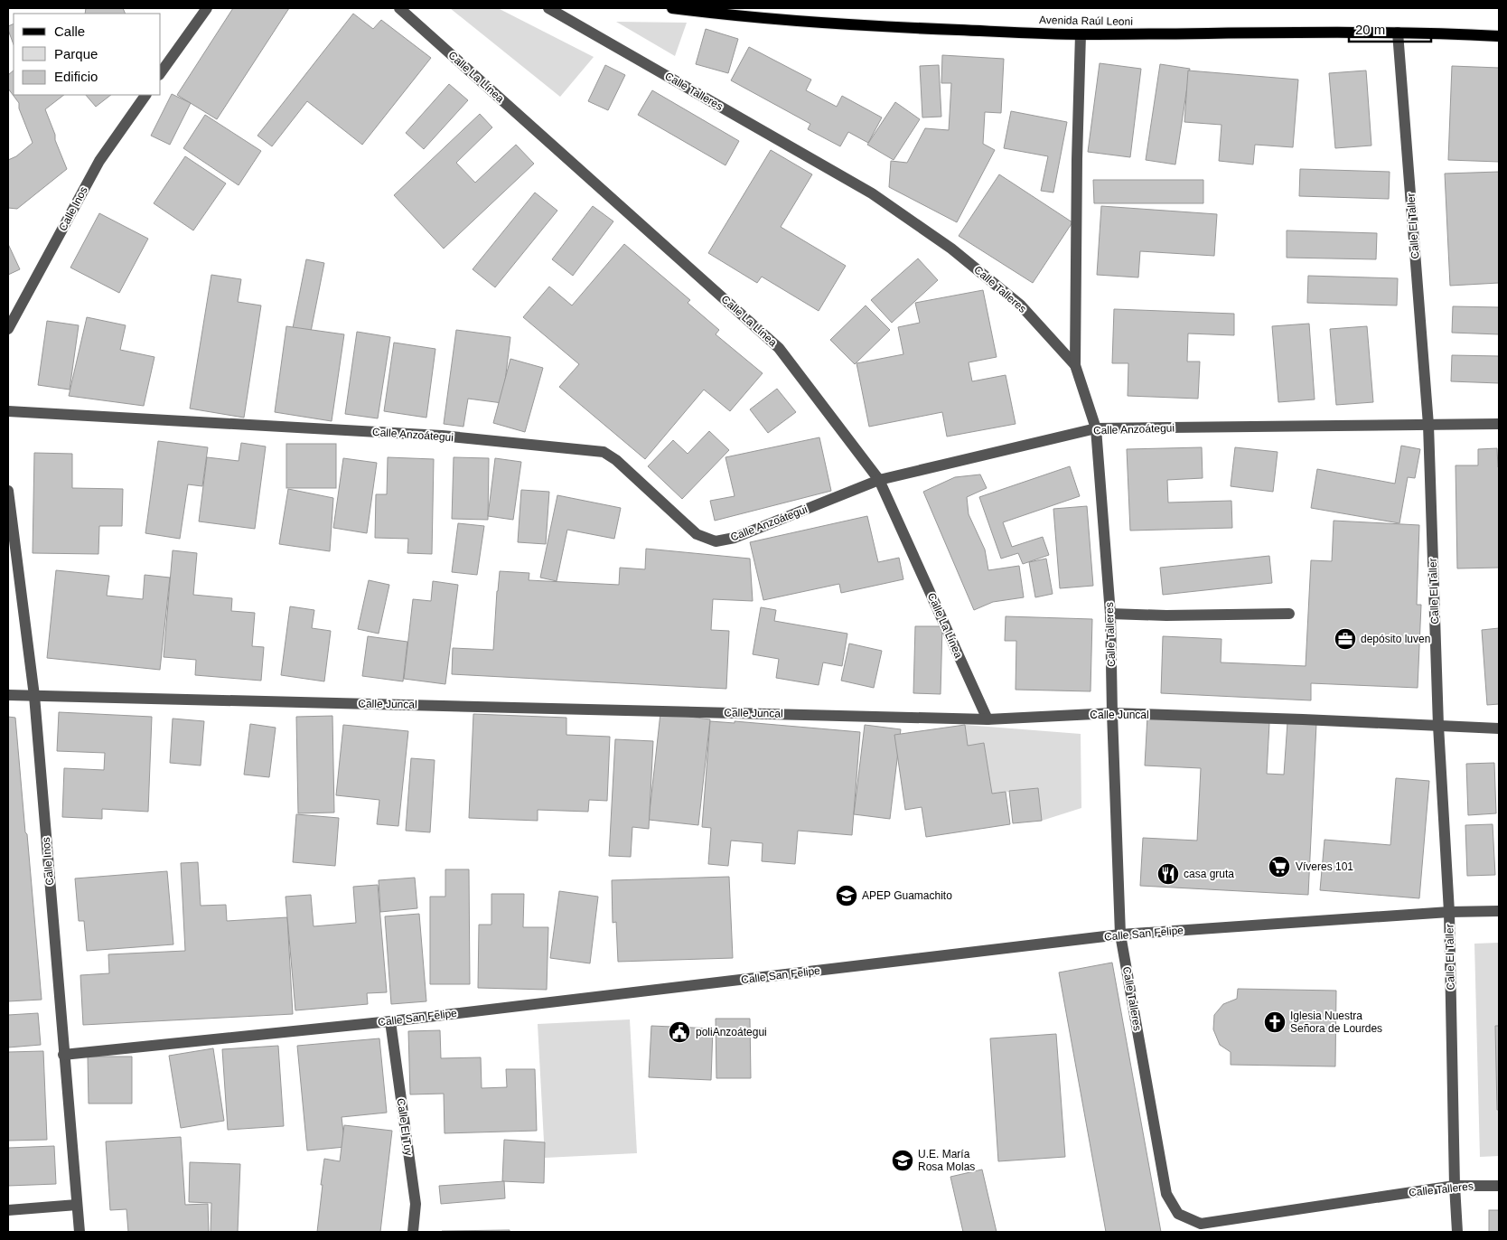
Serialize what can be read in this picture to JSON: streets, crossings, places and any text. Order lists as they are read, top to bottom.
{
  "streets": {
    "main road": ["Avenida Raúl Leoni"],
    "street": [
      "Calle La Línea",
      "Calle Talleres",
      "Calle Inos",
      "Calle El Taller",
      "Calle Anzoátegui",
      "Calle Juncal",
      "Calle San Felipe",
      "Calle El Tuy"
    ]
  },
  "crossings": [
    ["Avenida Raúl Leoni", "Calle El Taller"],
    ["Calle La Línea", "Calle Anzoátegui"],
    ["Calle La Línea", "Calle Juncal"],
    ["Calle Talleres", "Calle El Taller"],
    ["Calle Talleres", "Calle Anzoátegui"],
    ["Calle Talleres", "Calle Juncal"],
    ["Calle Talleres", "Calle San Felipe"],
    ["Calle Inos", "Calle Juncal"],
    ["Calle Inos", "Calle San Felipe"],
    ["Calle El Taller", "Calle Anzoátegui"],
    ["Calle El Taller", "Calle Juncal"],
    ["Calle El Taller", "Calle San Felipe"],
    ["Calle San Felipe", "Calle El Tuy"]
  ],
  "places": {
    "office": ["depósito luven"],
    "supermarket": ["Víveres 101"],
    "restaurant": ["casa gruta"],
    "school or university": ["APEP Guamachito", "U.E. María Rosa Molas"],
    "church": ["Iglesia Nuestra Señora de Lourdes"],
    "public building": ["poliAnzoátegui"]
  },
  "legend": ["Calle", "Parque", "Edificio"],
  "scale_bar": "20 m"
}
